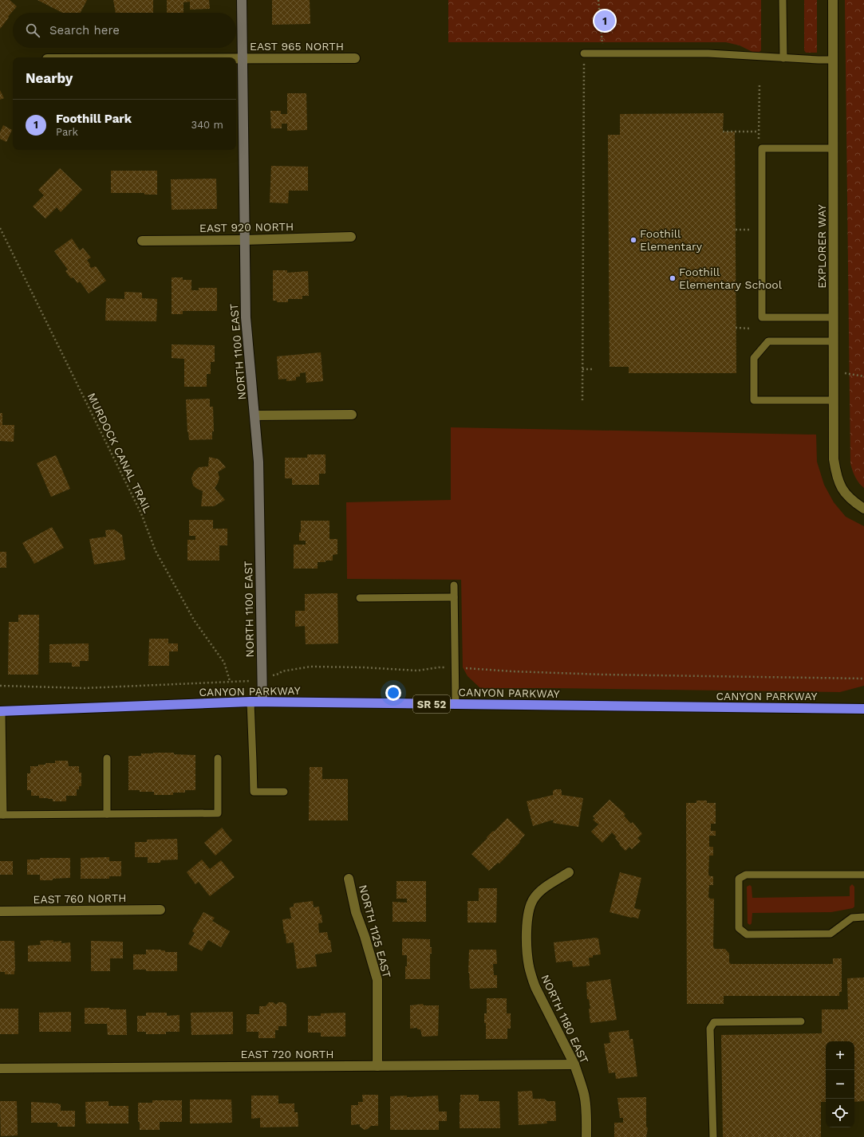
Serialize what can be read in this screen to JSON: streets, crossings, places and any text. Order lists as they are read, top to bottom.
{
  "streets": {
    "highway": ["CANYON PARKWAY", "SR 52"],
    "street": [
      "EAST 965 NORTH",
      "EAST 920 NORTH",
      "EXPLORER WAY",
      "NORTH 1100 EAST",
      "EAST 760 NORTH",
      "NORTH 1125 EAST",
      "NORTH 1180 EAST",
      "EAST 720 NORTH"
    ],
    "path": ["MURDOCK CANAL TRAIL"]
  },
  "crossings": [
    ["EAST 965 NORTH", "NORTH 1100 EAST"],
    ["EAST 920 NORTH", "NORTH 1100 EAST"],
    ["NORTH 1100 EAST", "CANYON PARKWAY"],
    ["NORTH 1125 EAST", "EAST 720 NORTH"],
    ["NORTH 1180 EAST", "EAST 720 NORTH"]
  ],
  "places": ["Foothill Elementary", "Foothill Elementary School"],
  "page": {
    "pins": "1",
    "search": "Search here",
    "heading": "Nearby",
    "list": [
      {
        "mark": "1",
        "name": "Foothill Park",
        "note": "Park",
        "value": "340 m"
      }
    ],
    "map_buttons": ["+", "−"]
  }
}
